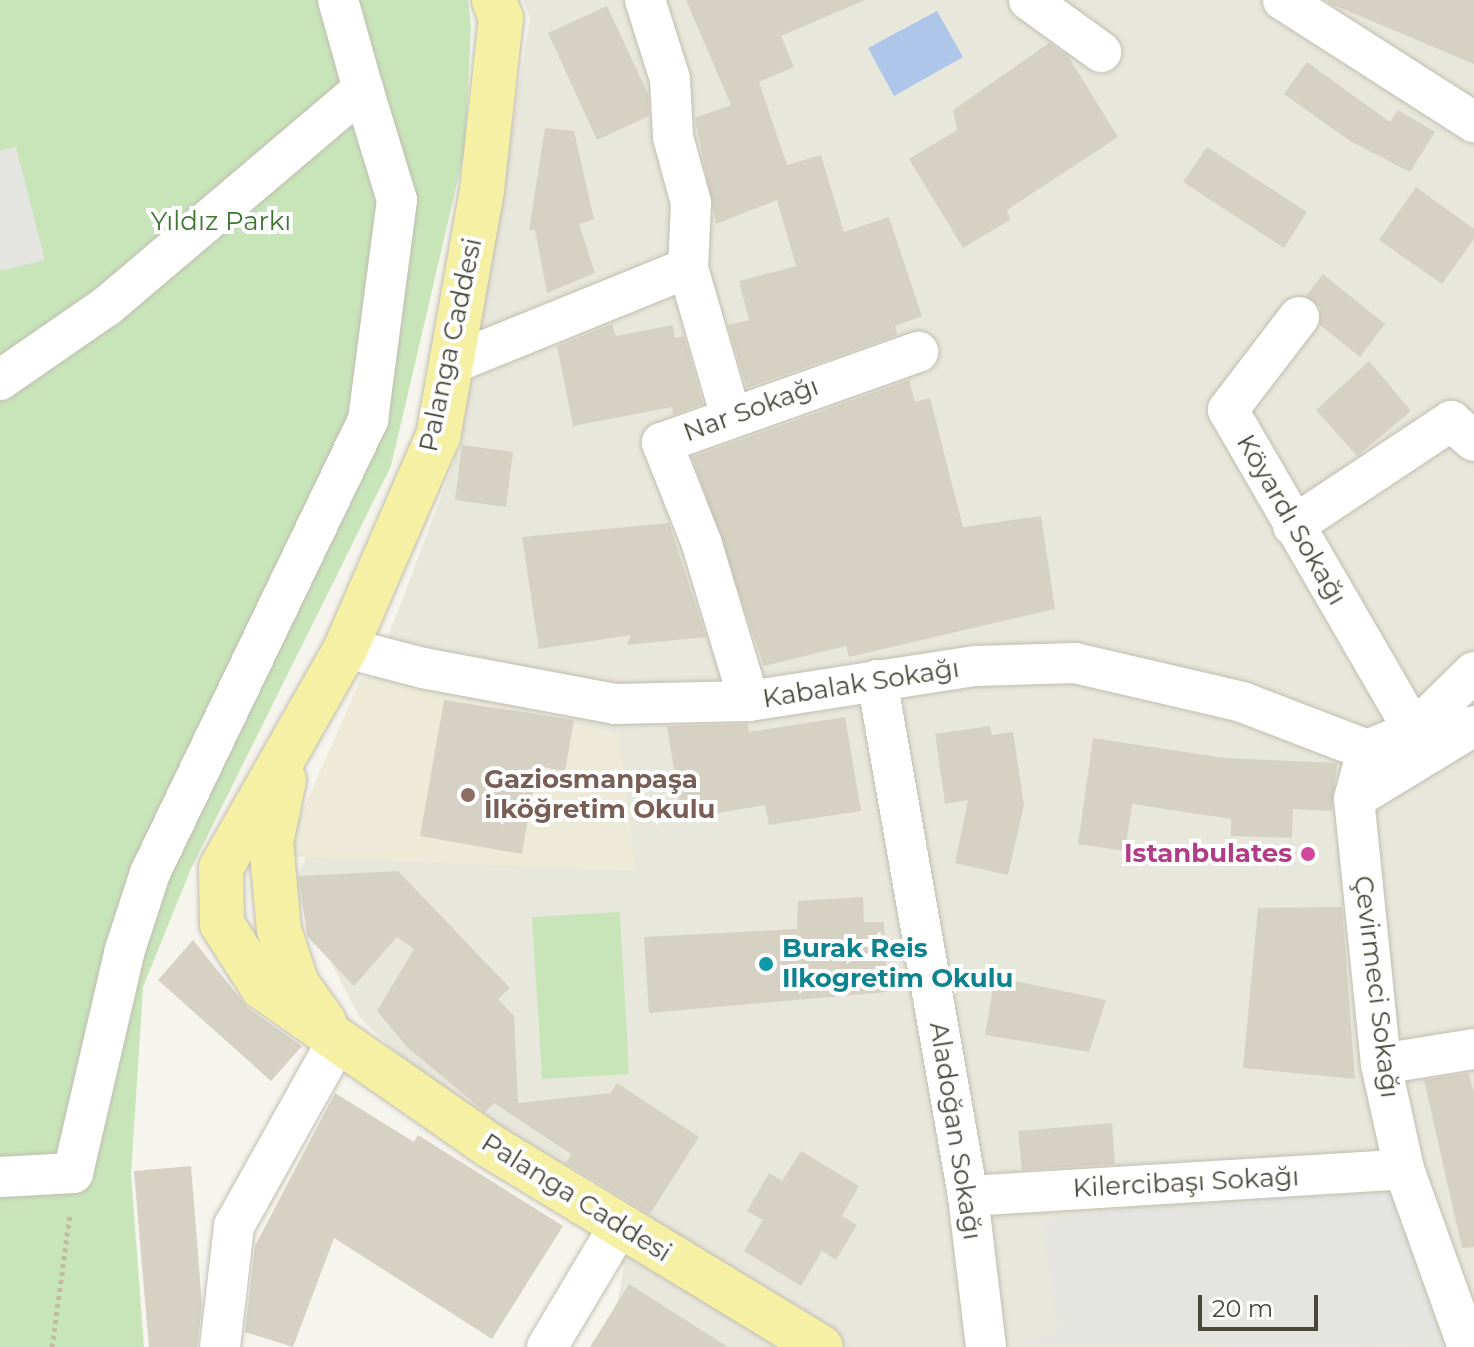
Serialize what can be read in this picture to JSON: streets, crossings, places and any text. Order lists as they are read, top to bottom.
{
  "streets": {
    "main road": ["Palanga Caddesi"],
    "street": [
      "Nar Sokağı",
      "Köyardı Sokağı",
      "Kabalak Sokağı",
      "Çevirmeci Sokağı",
      "Aladoğan Sokağı",
      "Kilercibaşı Sokağı"
    ]
  },
  "crossings": [
    ["Palanga Caddesi", "Kabalak Sokağı"],
    ["Nar Sokağı", "Kabalak Sokağı"],
    ["Kabalak Sokağı", "Çevirmeci Sokağı"],
    ["Kabalak Sokağı", "Aladoğan Sokağı"],
    ["Çevirmeci Sokağı", "Kilercibaşı Sokağı"],
    ["Aladoğan Sokağı", "Kilercibaşı Sokağı"]
  ],
  "parks": ["Yıldız Parkı"],
  "places": ["Gaziosmanpaşa İlköğretim Okulu", "Istanbulates", "Burak Reis Ilkogretim Okulu"],
  "scale_bar": "20 m"
}
